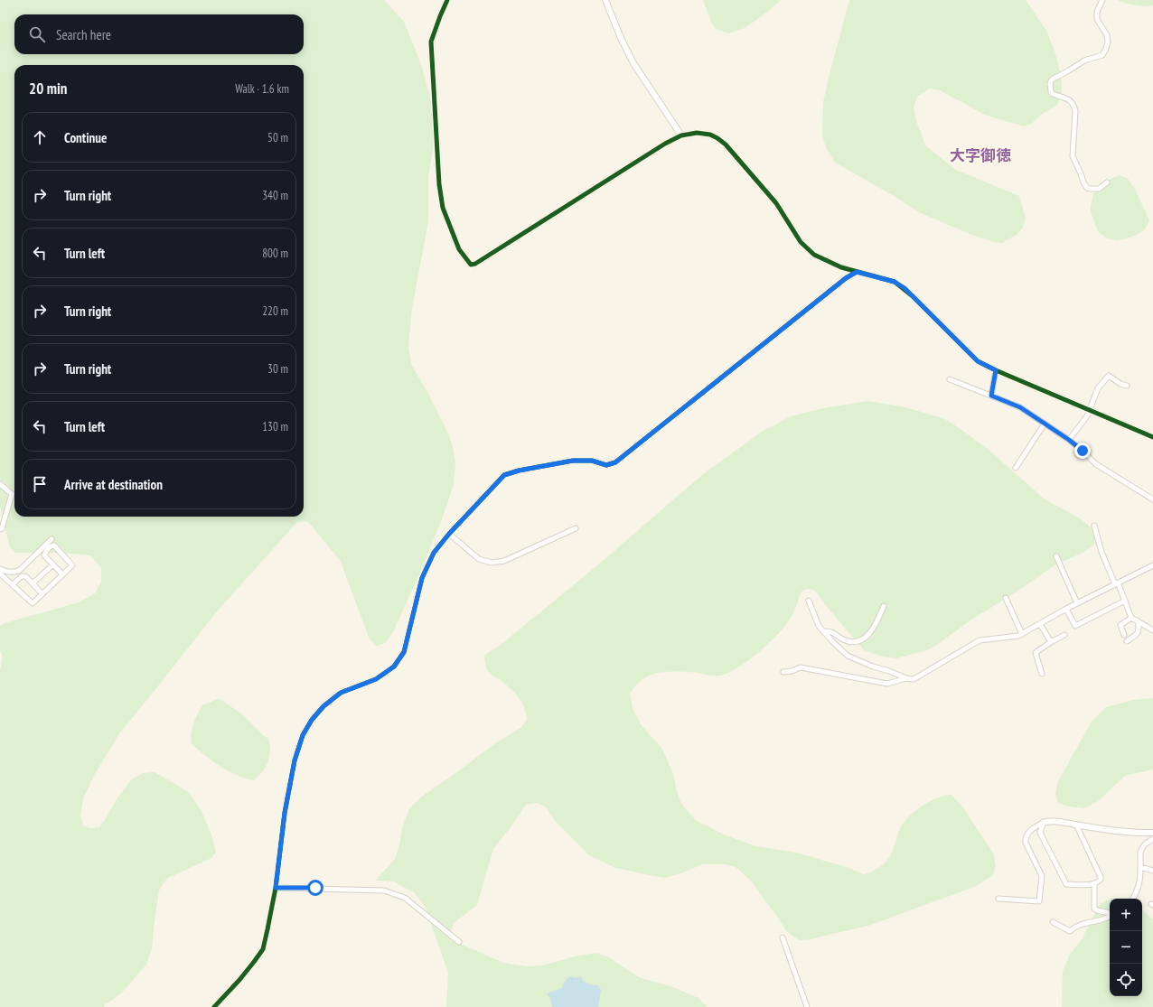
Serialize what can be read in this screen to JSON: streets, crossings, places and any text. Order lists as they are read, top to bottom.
{
  "districts": ["大字御徳"],
  "page": {
    "search": "Search here",
    "heading": ["20 min", "Walk · 1.6 km"],
    "list": [
      ["Continue", "50 m"],
      ["Turn right", "340 m"],
      ["Turn left", "800 m"],
      ["Turn right", "220 m"],
      ["Turn right", "30 m"],
      ["Turn left", "130 m"],
      "Arrive at destination"
    ],
    "map_buttons": ["+", "−"]
  }
}
